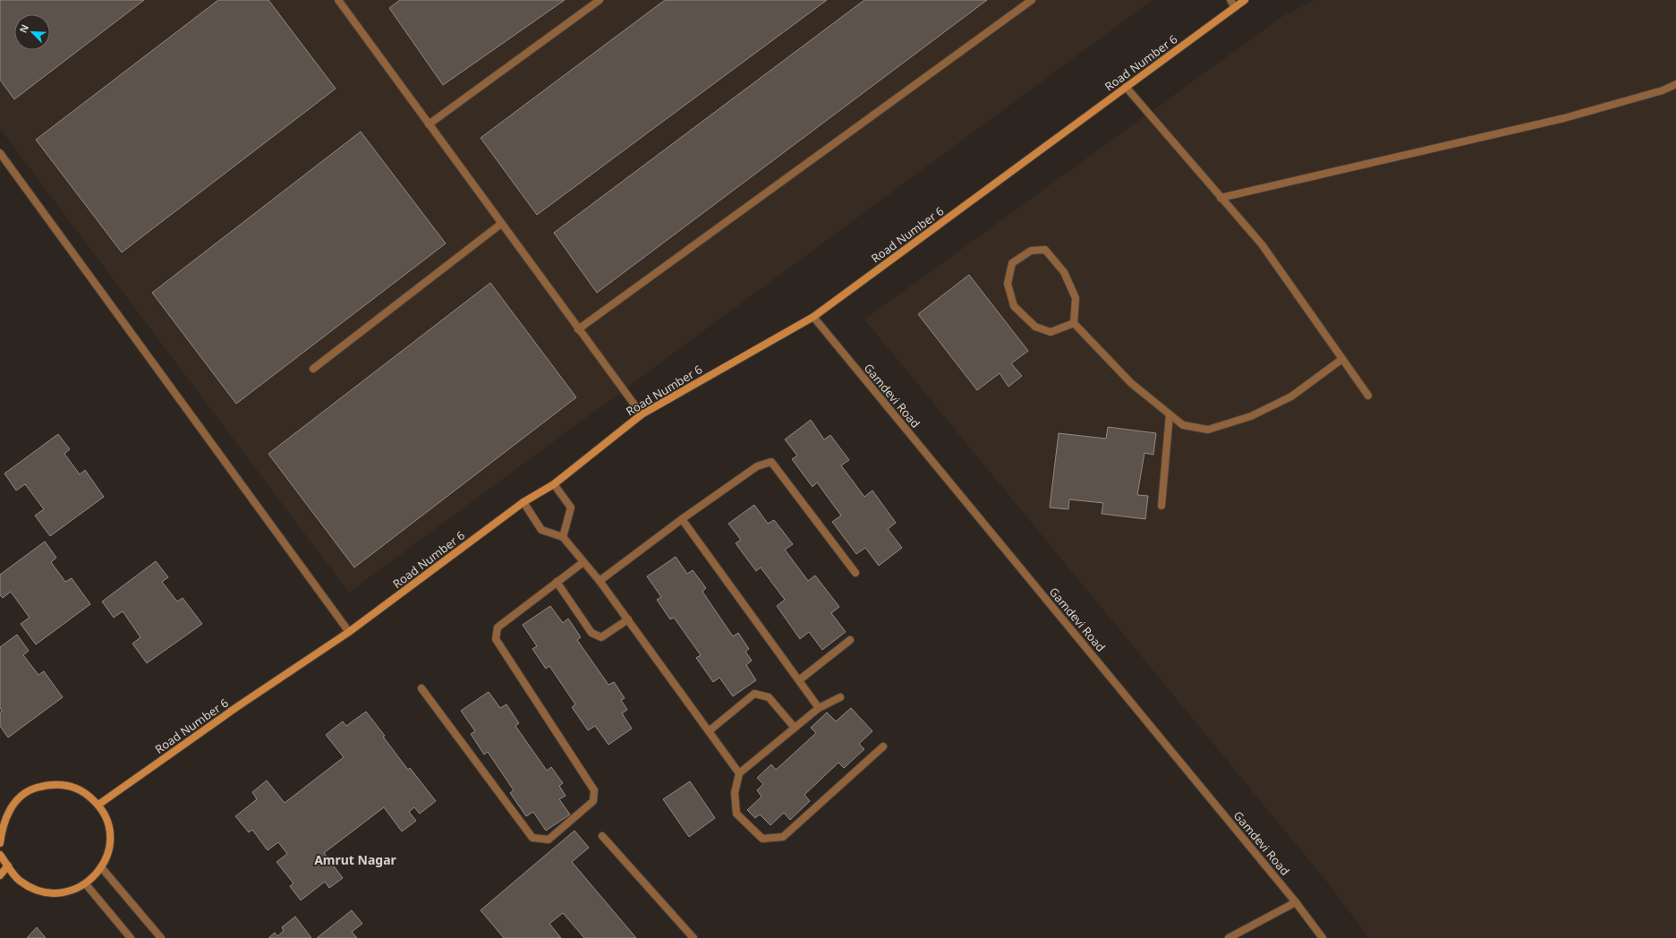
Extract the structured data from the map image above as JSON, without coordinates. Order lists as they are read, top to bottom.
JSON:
{
  "streets": {
    "street": ["Road Number 6", "Gamdevi Road"]
  },
  "crossings": [
    ["Road Number 6", "Gamdevi Road"]
  ],
  "districts": ["Amrut Nagar"],
  "north": "top left"
}
